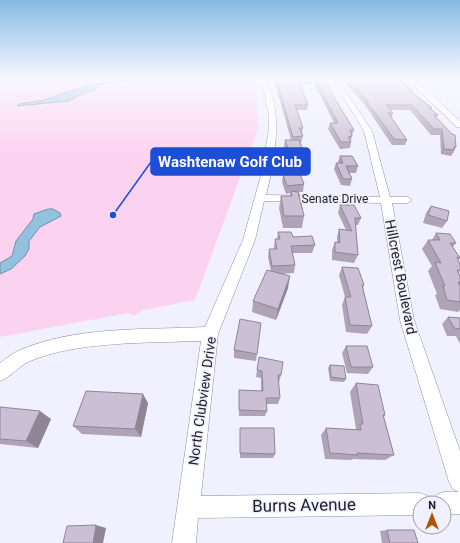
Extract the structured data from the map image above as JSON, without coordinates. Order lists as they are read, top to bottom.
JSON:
{
  "streets": {
    "street": [
      "Senate Drive",
      "Hillcrest Boulevard",
      "North Clubview Drive",
      "Burns Avenue"
    ]
  },
  "crossings": [
    ["Senate Drive", "Hillcrest Boulevard"],
    ["Senate Drive", "North Clubview Drive"],
    ["North Clubview Drive", "Burns Avenue"]
  ],
  "places": ["Washtenaw Golf Club"],
  "north": "top"
}
